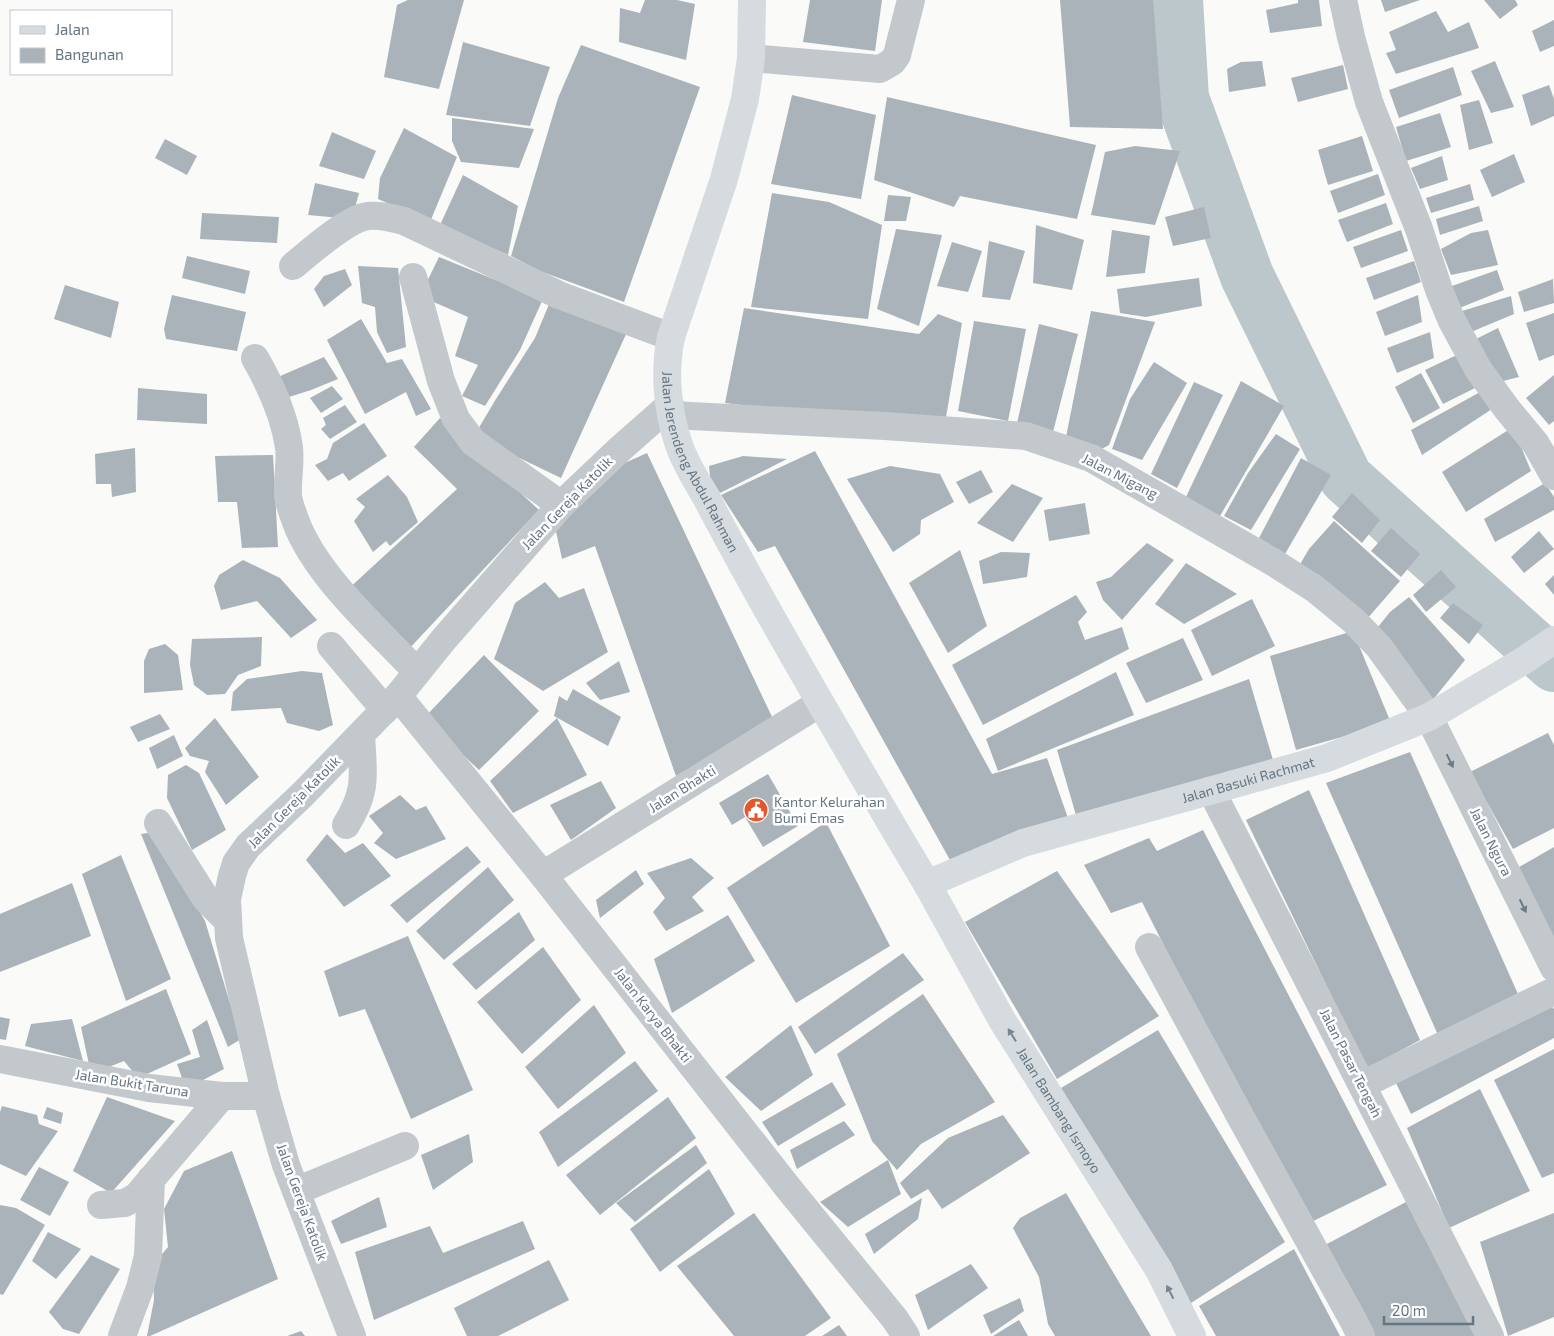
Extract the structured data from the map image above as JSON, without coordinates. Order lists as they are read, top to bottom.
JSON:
{
  "streets": {
    "main road": ["Jalan Jerendeng Abdul Rahman", "Jalan Basuki Rachmat", "Jalan Bambang Ismoyo"],
    "street": [
      "Jalan Migang",
      "Jalan Gereja Katolik",
      "Jalan Bhakti",
      "Jalan Ngura",
      "Jalan Karya Bhakti",
      "Jalan Pasar Tengah",
      "Jalan Bukit Taruna"
    ]
  },
  "crossings": [
    ["Jalan Jerendeng Abdul Rahman", "Jalan Migang"],
    ["Jalan Jerendeng Abdul Rahman", "Jalan Gereja Katolik"],
    ["Jalan Jerendeng Abdul Rahman", "Jalan Basuki Rachmat"],
    ["Jalan Jerendeng Abdul Rahman", "Jalan Bhakti"],
    ["Jalan Jerendeng Abdul Rahman", "Jalan Bambang Ismoyo"],
    ["Jalan Migang", "Jalan Gereja Katolik"],
    ["Jalan Migang", "Jalan Basuki Rachmat"],
    ["Jalan Migang", "Jalan Ngura"],
    ["Jalan Gereja Katolik", "Jalan Karya Bhakti"],
    ["Jalan Gereja Katolik", "Jalan Bukit Taruna"],
    ["Jalan Basuki Rachmat", "Jalan Ngura"],
    ["Jalan Basuki Rachmat", "Jalan Pasar Tengah"],
    ["Jalan Basuki Rachmat", "Jalan Bambang Ismoyo"],
    ["Jalan Bhakti", "Jalan Karya Bhakti"]
  ],
  "one_way": ["Jalan Ngura", "Jalan Bambang Ismoyo"],
  "places": {
    "public building": ["Kantor Kelurahan Bumi Emas"]
  },
  "legend": ["Jalan", "Bangunan"],
  "scale_bar": "20 m"
}
